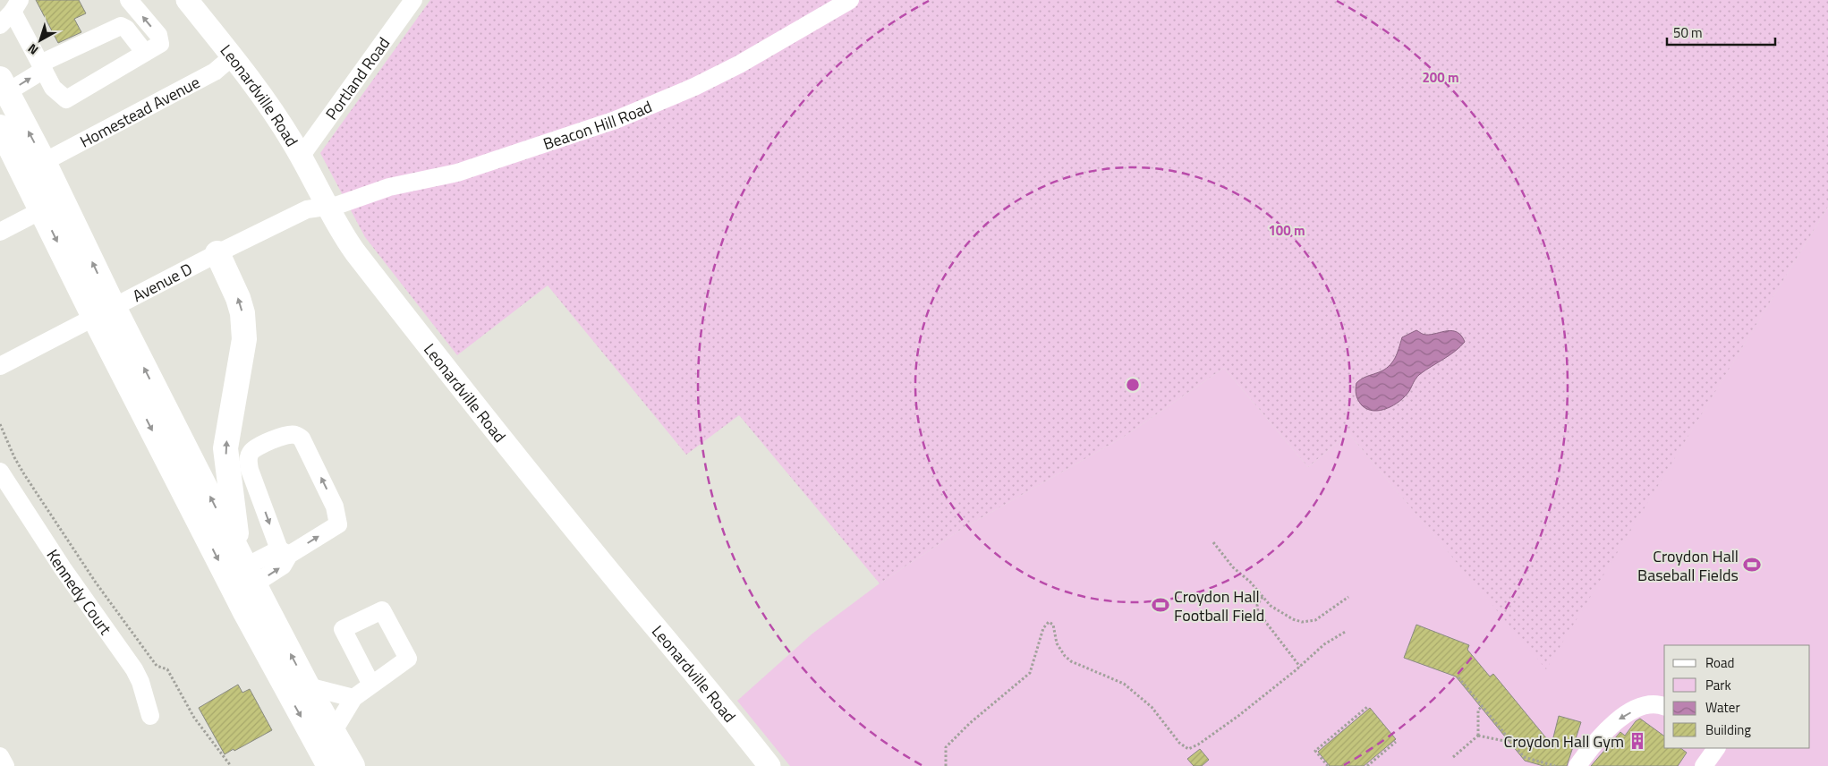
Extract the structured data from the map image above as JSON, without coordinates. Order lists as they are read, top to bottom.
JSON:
{
  "streets": {
    "main road": ["Leonardville Road"],
    "street": [
      "Portland Road",
      "Homestead Avenue",
      "Beacon Hill Road",
      "Avenue D",
      "Kennedy Court"
    ]
  },
  "crossings": [
    ["Portland Road", "Leonardville Road"],
    ["Leonardville Road", "Homestead Avenue"],
    ["Leonardville Road", "Beacon Hill Road"],
    ["Leonardville Road", "Avenue D"],
    ["Beacon Hill Road", "Avenue D"]
  ],
  "places": {
    "sports": ["Croydon Hall Baseball Fields", "Croydon Hall Football Field"],
    "building": ["Croydon Hall Gym"]
  },
  "legend": [
    "Road",
    "Park",
    "Water",
    "Building"
  ],
  "scale_bar": "50 m",
  "north": "bottom left",
  "rings": ["200 m", "100 m"]
}
